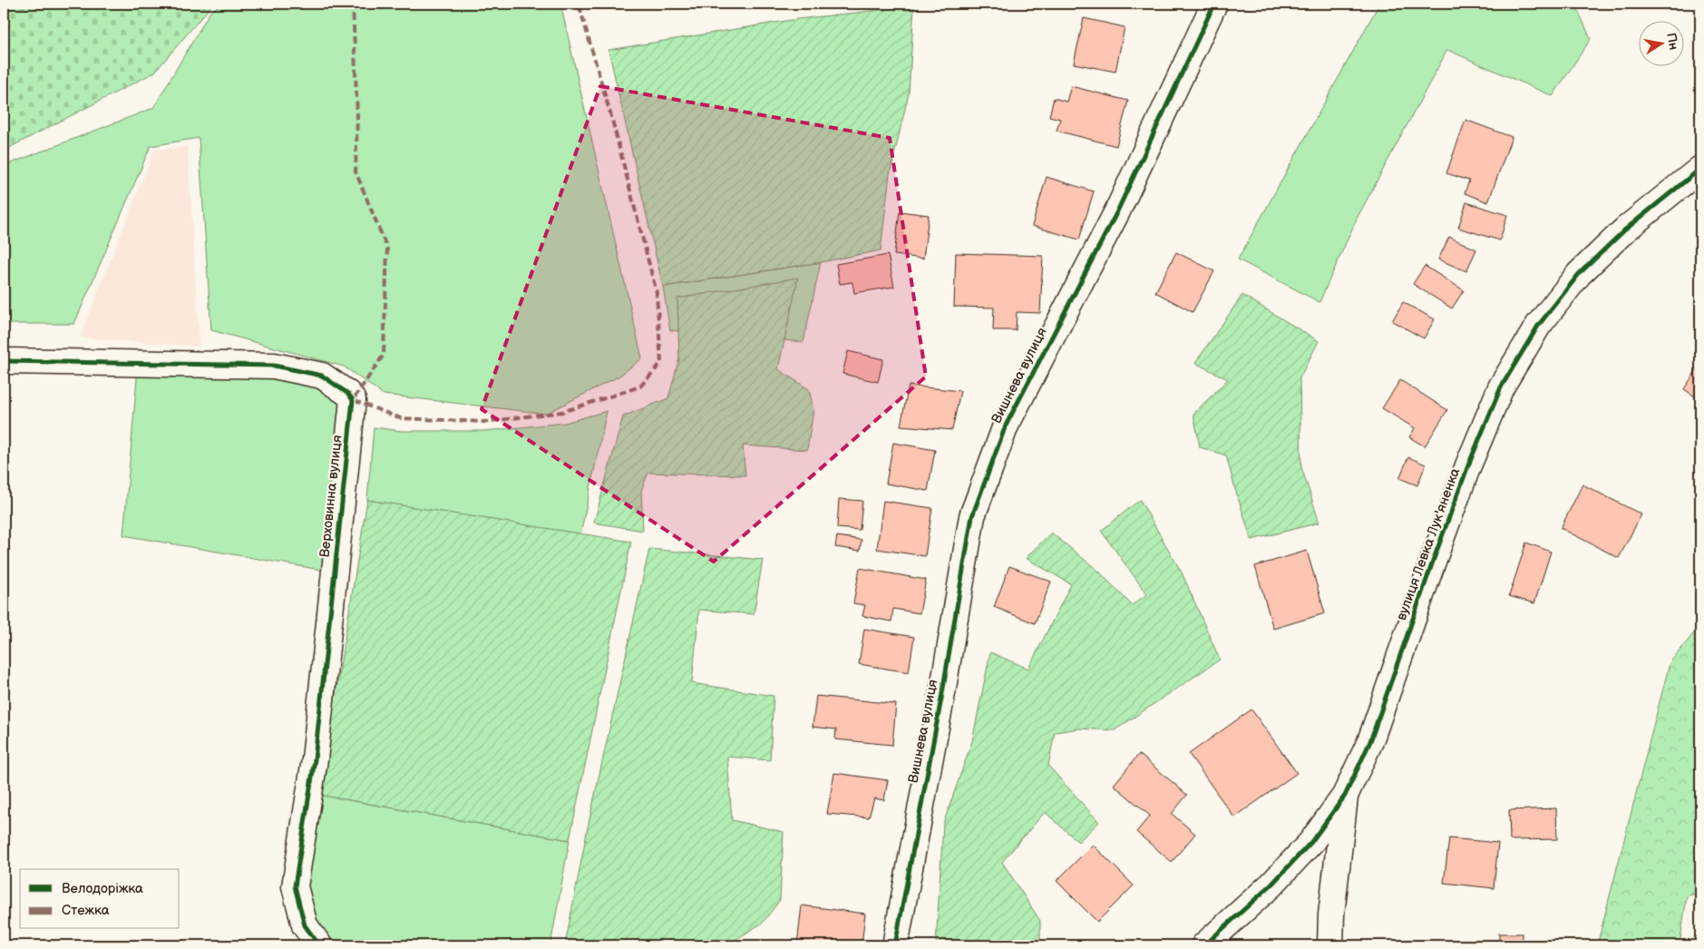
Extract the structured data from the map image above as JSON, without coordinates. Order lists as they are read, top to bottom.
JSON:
{
  "streets": {
    "street": ["Вишнева вулиця", "Верховинна вулиця", "вулиця Левка Лук'яненка"]
  },
  "legend": ["Велодоріжка", "Стежка"],
  "north": "right"
}
